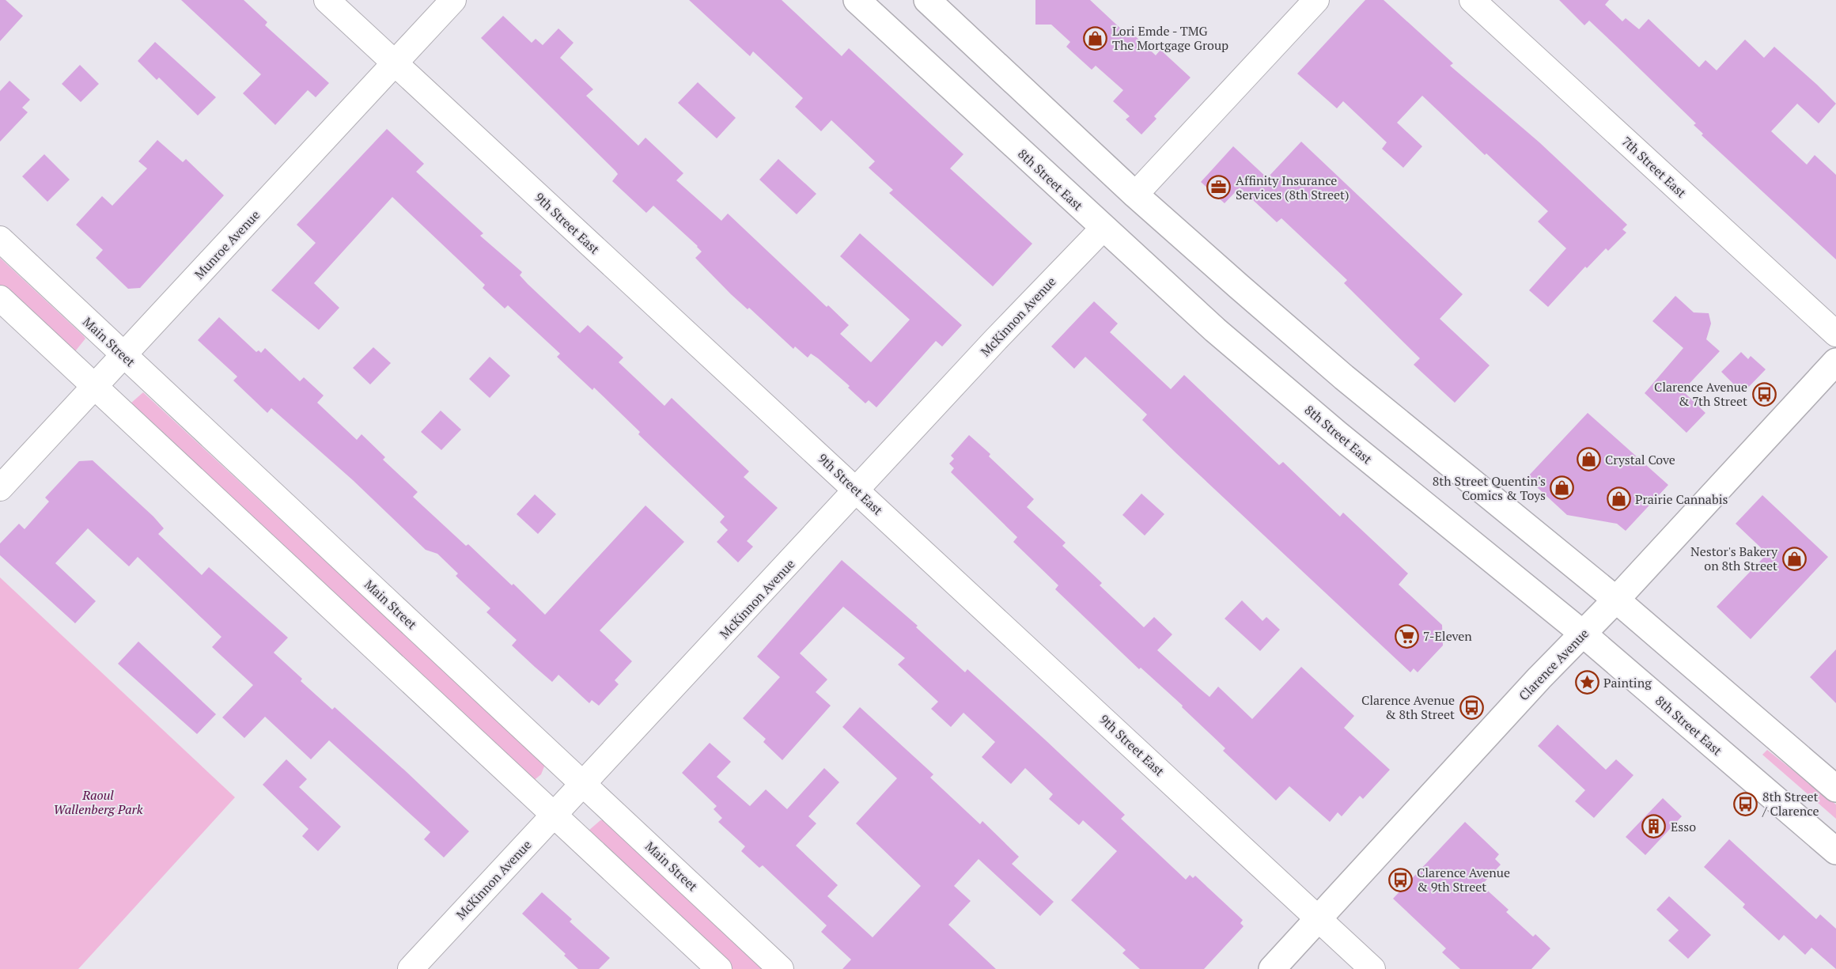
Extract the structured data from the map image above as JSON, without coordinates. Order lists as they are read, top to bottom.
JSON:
{
  "streets": {
    "main road": ["8th Street East", "Clarence Avenue"],
    "street": [
      "7th Street East",
      "9th Street East",
      "Munroe Avenue",
      "McKinnon Avenue",
      "Main Street"
    ]
  },
  "crossings": [
    ["8th Street East", "McKinnon Avenue"],
    ["8th Street East", "Clarence Avenue"],
    ["9th Street East", "Munroe Avenue"],
    ["9th Street East", "McKinnon Avenue"],
    ["9th Street East", "Clarence Avenue"],
    ["Munroe Avenue", "Main Street"],
    ["McKinnon Avenue", "Main Street"]
  ],
  "parks": ["Raoul Wallenberg Park"],
  "places": {
    "shop": [
      "Lori Emde - TMG The Mortgage Group",
      "Crystal Cove",
      "8th Street Quentin's Comics & Toys",
      "Prairie Cannabis",
      "Nestor's Bakery on 8th Street"
    ],
    "office": ["Affinity Insurance Services (8th Street)"],
    "bus stop": [
      "Clarence Avenue & 7th Street",
      "Clarence Avenue & 8th Street",
      "8th Street / Clarence",
      "Clarence Avenue & 9th Street"
    ],
    "supermarket": ["7-Eleven"],
    "place": ["Painting"],
    "building": ["Esso"]
  }
}
